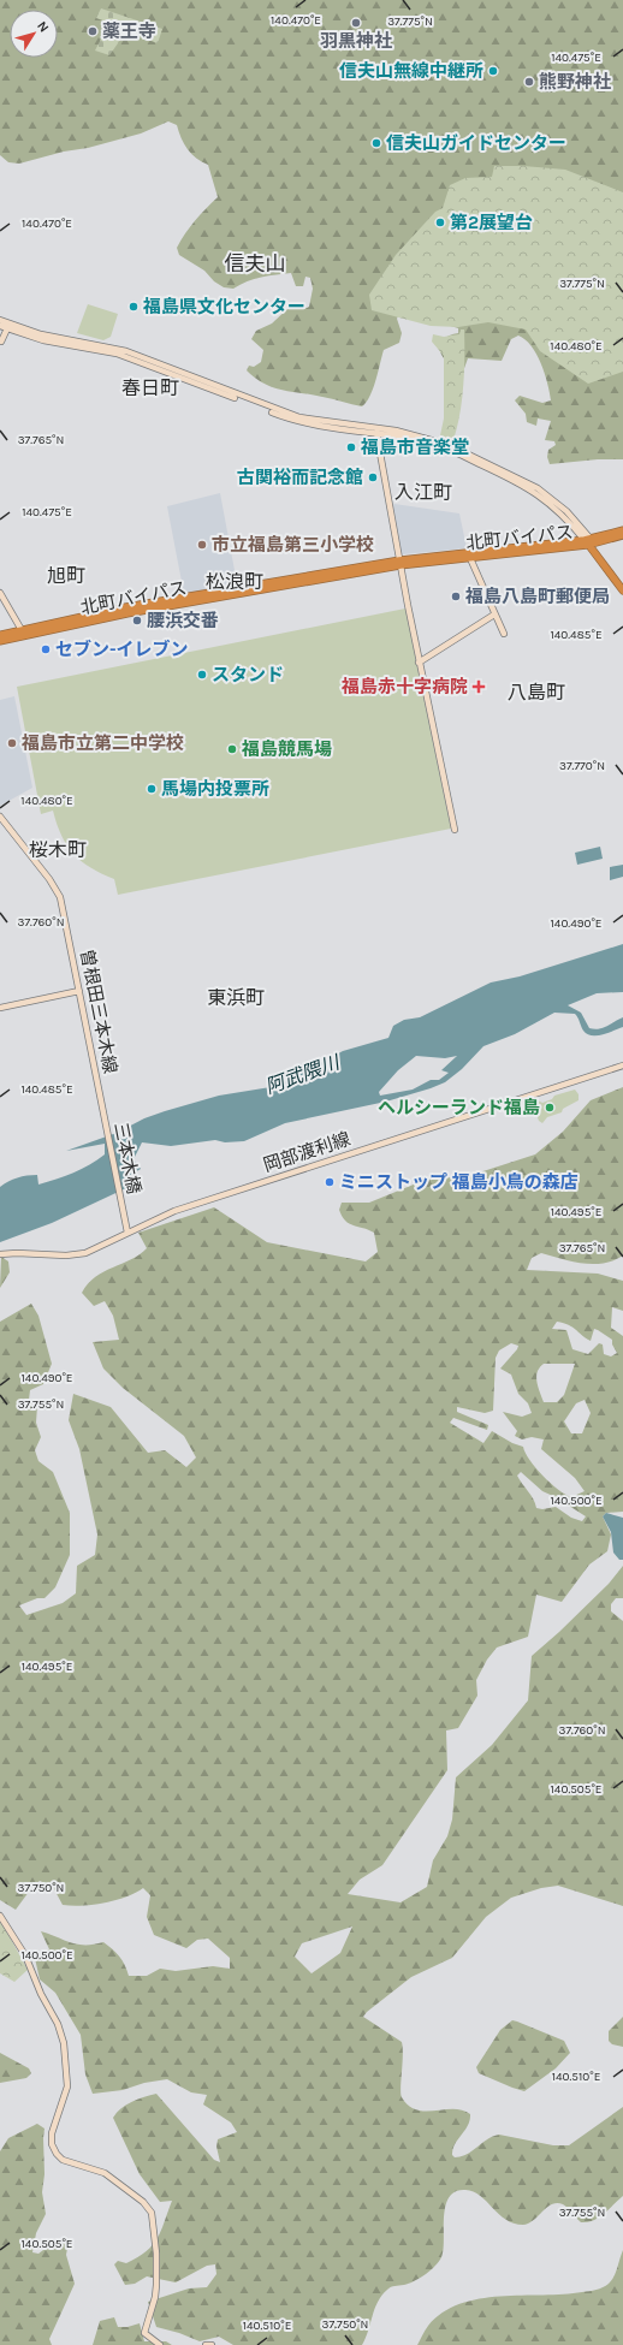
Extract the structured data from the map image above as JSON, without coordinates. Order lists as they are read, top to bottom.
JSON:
{
  "streets": {
    "highway": ["北町バイパス"],
    "street": ["曽根田三本木線", "岡部渡利線", "三本木橋"]
  },
  "crossings": [
    ["曽根田三本木線", "三本木橋"],
    ["岡部渡利線", "三本木橋"]
  ],
  "districts": [
    "信夫山",
    "春日町",
    "入江町",
    "旭町",
    "松浪町",
    "八島町",
    "桜木町",
    "東浜町"
  ],
  "water": ["阿武隈川"],
  "places": {
    "other": [
      "羽黒神社",
      "薬王寺",
      "信夫山無線中継所",
      "熊野神社",
      "信夫山ガイドセンター",
      "第2展望台",
      "福島県文化センター",
      "福島市音楽堂",
      "古関裕而記念館",
      "市立福島第三小学校",
      "福島八島町郵便局",
      "腰浜交番",
      "セブン-イレブン",
      "スタンド",
      "福島市立第二中学校",
      "福島競馬場",
      "馬場内投票所",
      "ヘルシーランド福島",
      "ミニストップ 福島小鳥の森店"
    ],
    "health": ["福島赤十字病院"]
  },
  "north": "top right",
  "coordinates": [
    "140.470°E",
    "37.775°N",
    "140.475°E",
    "140.480°E",
    "37.765°N",
    "140.485°E",
    "37.770°N",
    "37.760°N",
    "140.490°E",
    "140.495°E",
    "37.755°N",
    "140.500°E",
    "140.505°E",
    "37.750°N",
    "140.510°E"
  ]
}
